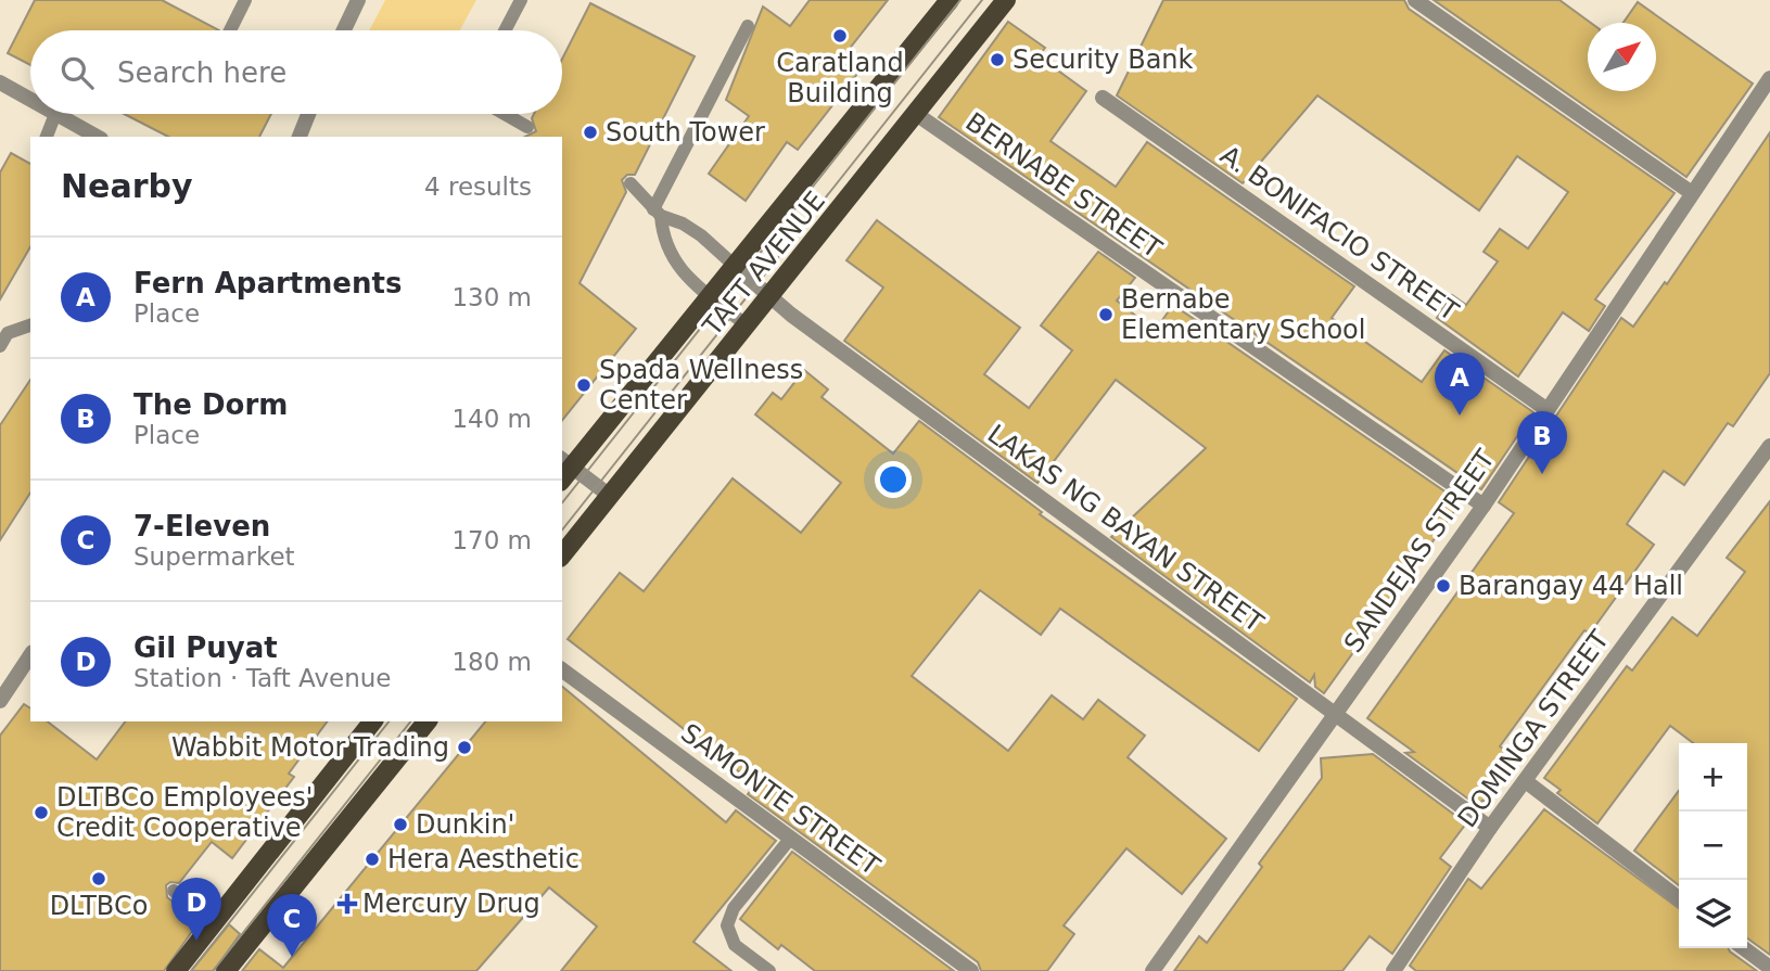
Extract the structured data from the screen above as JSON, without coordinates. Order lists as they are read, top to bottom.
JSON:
{
  "streets": {
    "main road": ["TAFT AVENUE"],
    "street": [
      "BERNABE STREET",
      "A. BONIFACIO STREET",
      "LAKAS NG BAYAN STREET",
      "SANDEJAS STREET",
      "DOMINGA STREET",
      "SAMONTE STREET"
    ]
  },
  "crossings": [
    ["BERNABE STREET", "TAFT AVENUE"],
    ["BERNABE STREET", "SANDEJAS STREET"],
    ["A. BONIFACIO STREET", "SANDEJAS STREET"],
    ["TAFT AVENUE", "LAKAS NG BAYAN STREET"],
    ["LAKAS NG BAYAN STREET", "SANDEJAS STREET"],
    ["LAKAS NG BAYAN STREET", "DOMINGA STREET"]
  ],
  "places": {
    "other": [
      "Caratland Building",
      "Security Bank",
      "South Tower",
      "Bernabe Elementary School",
      "Spada Wellness Center",
      "Barangay 44 Hall",
      "Wabbit Motor Trading",
      "DLTBCo Employees' Credit Cooperative",
      "Dunkin'",
      "Hera Aesthetic",
      "DLTBCo"
    ],
    "health": ["Mercury Drug"]
  },
  "north": "top right",
  "page": {
    "search": "Search here",
    "heading": ["Nearby", "4 results"],
    "list": [
      {
        "mark": "A",
        "name": "Fern Apartments",
        "note": "Place",
        "value": "130 m"
      },
      {
        "mark": "B",
        "name": "The Dorm",
        "note": "Place",
        "value": "140 m"
      },
      {
        "mark": "C",
        "name": "7-Eleven",
        "note": "Supermarket",
        "value": "170 m"
      },
      {
        "mark": "D",
        "name": "Gil Puyat",
        "note": "Station · Taft Avenue",
        "value": "180 m"
      }
    ],
    "pins": [
      "A",
      "B",
      "D",
      "C"
    ],
    "map_buttons": ["+", "−"]
  }
}
